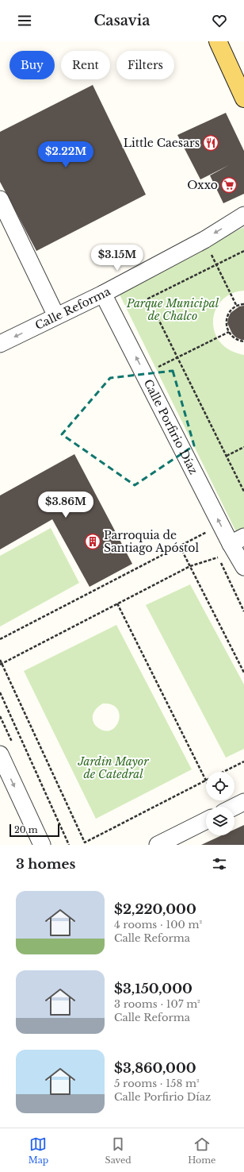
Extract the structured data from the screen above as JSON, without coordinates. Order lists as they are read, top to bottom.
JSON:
{
  "streets": {
    "street": ["Calle Reforma", "Calle Porfirio Díaz"]
  },
  "crossings": [
    ["Calle Reforma", "Calle Porfirio Díaz"]
  ],
  "one_way": ["Calle Reforma", "Calle Porfirio Díaz"],
  "parks": ["Parque Municipal de Chalco", "Jardín Mayor de Catedral"],
  "places": {
    "restaurant": ["Little Caesars"],
    "supermarket": ["Oxxo"],
    "building": ["Parroquia de Santiago Apóstol"]
  },
  "scale_bar": "20 m",
  "page": {
    "header": "Casavia",
    "chip": ["Buy", "Rent", "Filters"],
    "price": ["$2.22M", "$3.15M", "$3.86M"],
    "scale": "20 m",
    "heading": "3 homes",
    "list": [
      {
        "name": "$2,220,000",
        "note": "4 rooms · 100 m² · Calle Reforma"
      },
      {
        "name": "$3,150,000",
        "note": "3 rooms · 107 m² · Calle Reforma"
      },
      {
        "name": "$3,860,000",
        "note": "5 rooms · 158 m² · Calle Porfirio Díaz"
      }
    ],
    "tabs": ["Map", "Saved", "Home"]
  }
}
